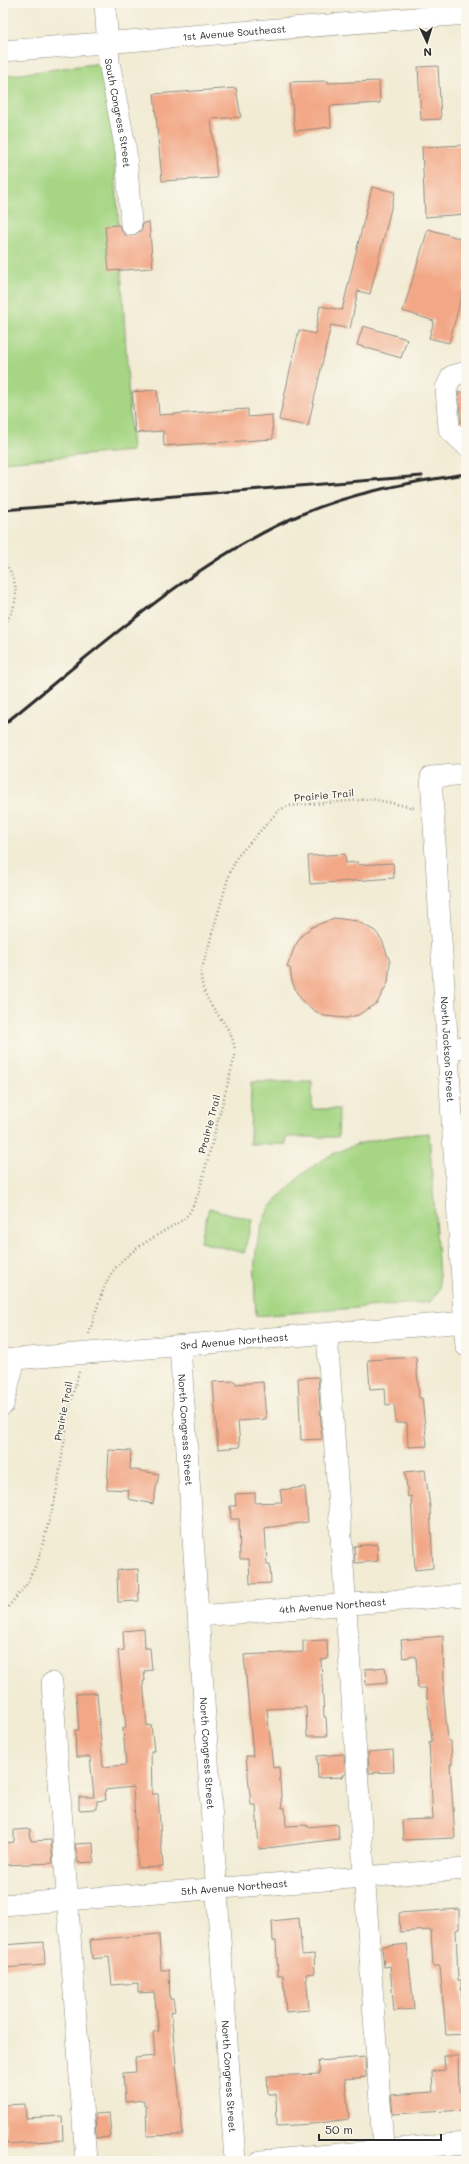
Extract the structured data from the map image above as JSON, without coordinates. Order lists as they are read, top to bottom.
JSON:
{
  "streets": {
    "street": [
      "1st Avenue Southeast",
      "South Congress Street",
      "North Jackson Street",
      "3rd Avenue Northeast",
      "North Congress Street",
      "4th Avenue Northeast",
      "5th Avenue Northeast"
    ],
    "path": ["Prairie Trail"]
  },
  "crossings": [
    ["1st Avenue Southeast", "South Congress Street"],
    ["Prairie Trail", "North Jackson Street"],
    ["Prairie Trail", "3rd Avenue Northeast"],
    ["North Jackson Street", "3rd Avenue Northeast"],
    ["3rd Avenue Northeast", "North Congress Street"],
    ["North Congress Street", "4th Avenue Northeast"],
    ["North Congress Street", "5th Avenue Northeast"]
  ],
  "scale_bar": "50 m",
  "north": "bottom"
}
